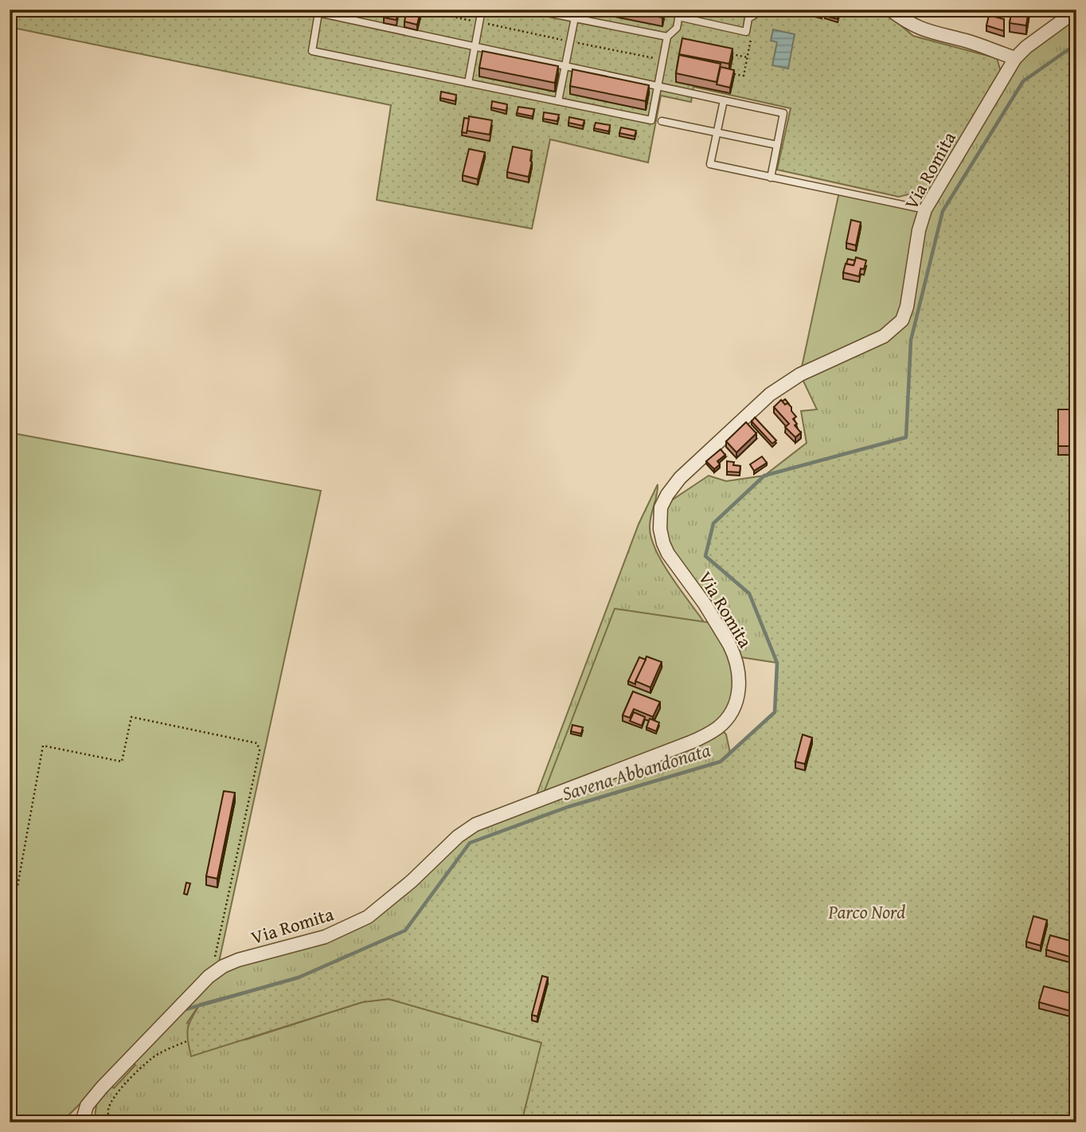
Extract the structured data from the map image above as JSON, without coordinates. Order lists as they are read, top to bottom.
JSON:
{
  "streets": {
    "street": ["Via Romita"]
  },
  "water": ["Savena Abbandonata"],
  "parks": ["Parco Nord"]
}
